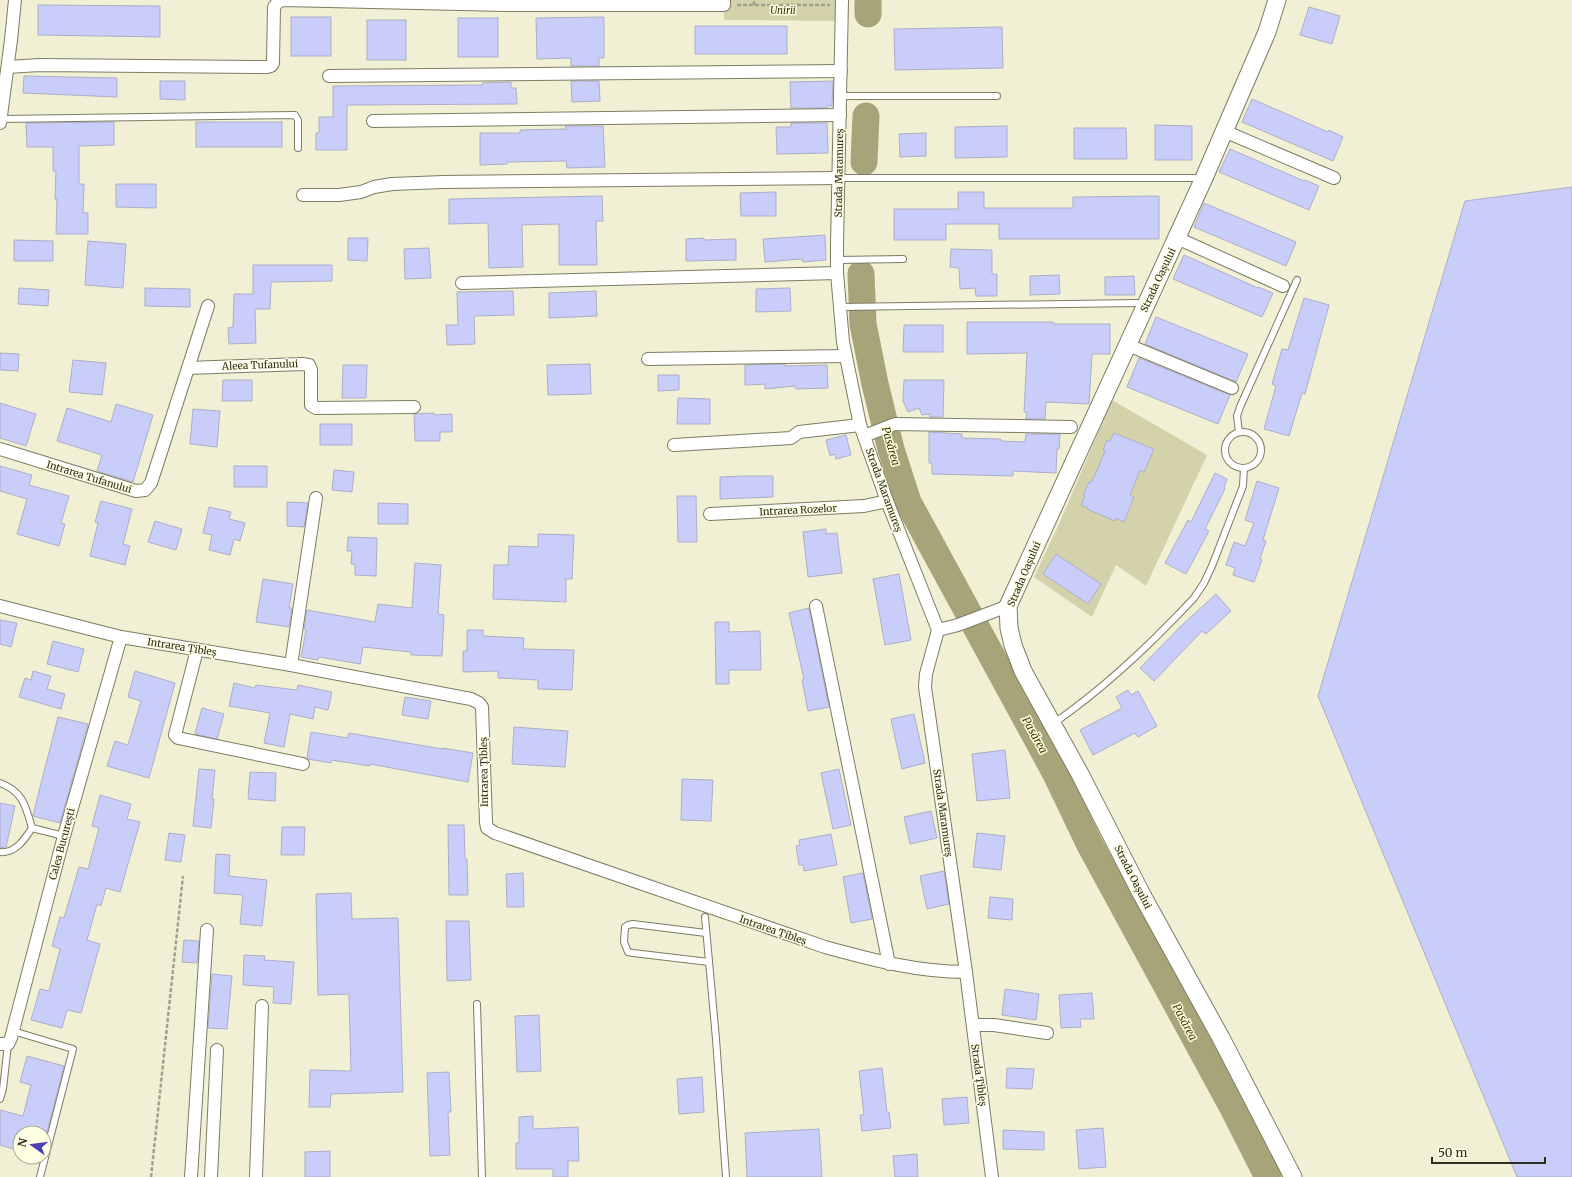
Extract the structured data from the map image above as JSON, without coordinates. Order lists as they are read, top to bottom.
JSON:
{
  "streets": {
    "street": [
      "Strada Maramureș",
      "Strada Oașului",
      "Aleea Tufanului",
      "Intrarea Tufanului",
      "Intrarea Rozelor",
      "Intrarea Țibleș",
      "Calea București",
      "Strada Țibleș"
    ]
  },
  "crossings": [
    ["Strada Maramureș", "Intrarea Rozelor"],
    ["Strada Maramureș", "Intrarea Țibleș"],
    ["Strada Maramureș", "Strada Țibleș"],
    ["Aleea Tufanului", "Intrarea Tufanului"],
    ["Intrarea Țibleș", "Calea București"],
    ["Intrarea Țibleș", "Strada Țibleș"]
  ],
  "water": ["Pasărea"],
  "parks": ["Unirii"],
  "scale_bar": "50 m",
  "north": "left"
}
